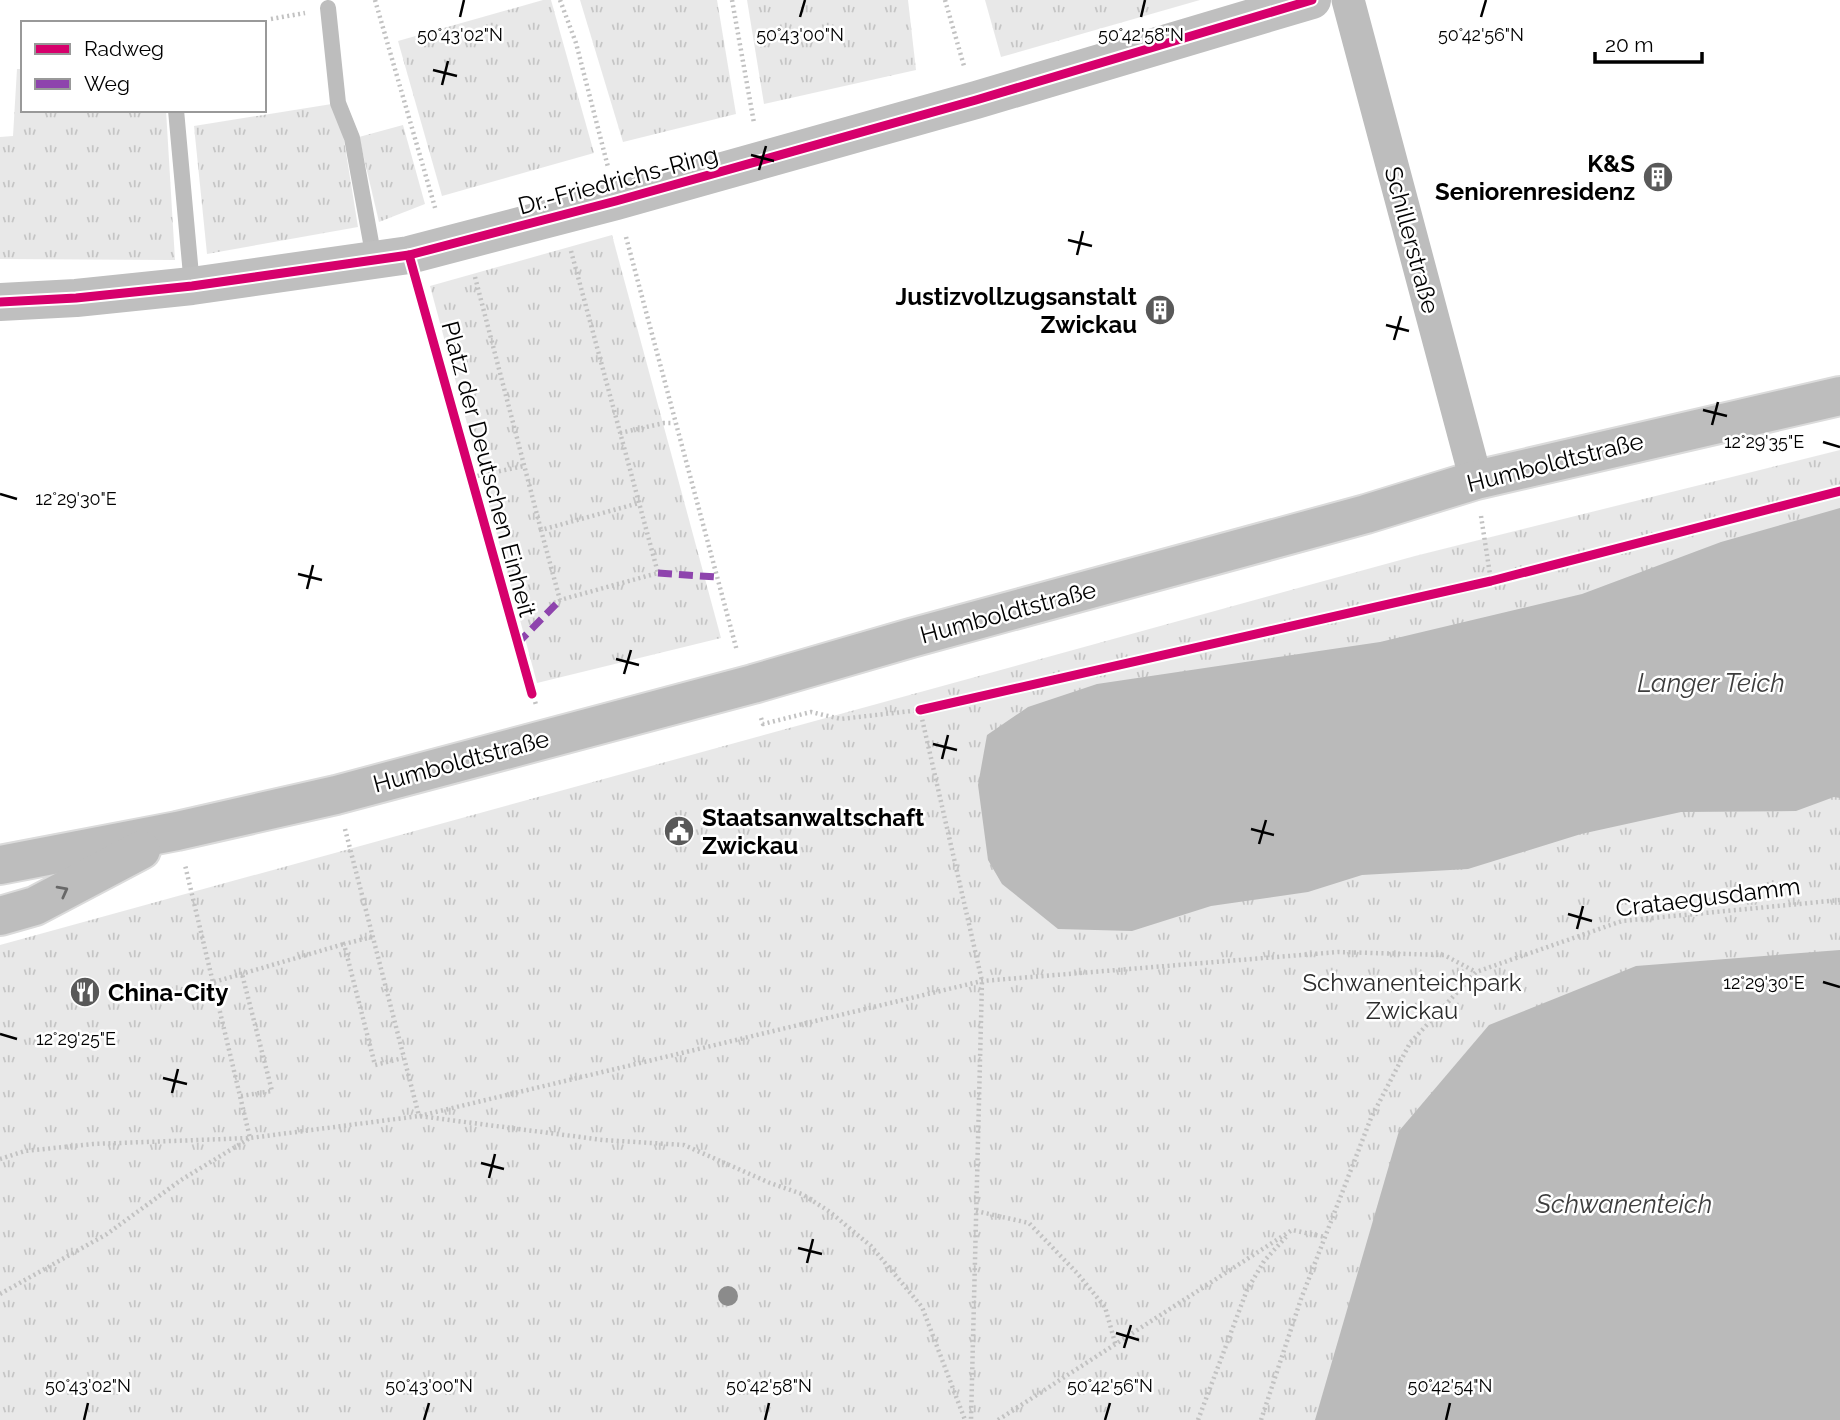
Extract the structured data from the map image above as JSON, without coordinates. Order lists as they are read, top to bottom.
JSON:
{
  "streets": {
    "main road": ["Dr.-Friedrichs-Ring", "Humboldtstraße"],
    "street": ["Schillerstraße"],
    "path": ["Crataegusdamm"],
    "cycle path": ["Platz der Deutschen Einheit"]
  },
  "crossings": [
    ["Dr.-Friedrichs-Ring", "Platz der Deutschen Einheit"],
    ["Schillerstraße", "Humboldtstraße"]
  ],
  "water": ["Langer Teich", "Schwanenteich"],
  "parks": ["Schwanenteichpark Zwickau"],
  "places": {
    "building": ["K&S Seniorenresidenz", "Justizvollzugsanstalt Zwickau"],
    "public building": ["Staatsanwaltschaft Zwickau"],
    "restaurant": ["China-City"]
  },
  "legend": ["Radweg", "Weg"],
  "scale_bar": "20 m",
  "coordinates": [
    "50°43'02\"N",
    "50°43'00\"N",
    "50°42'58\"N",
    "50°42'56\"N",
    "12°29'35\"E",
    "12°29'30\"E",
    "12°29'25\"E",
    "50°42'54\"N"
  ]
}
